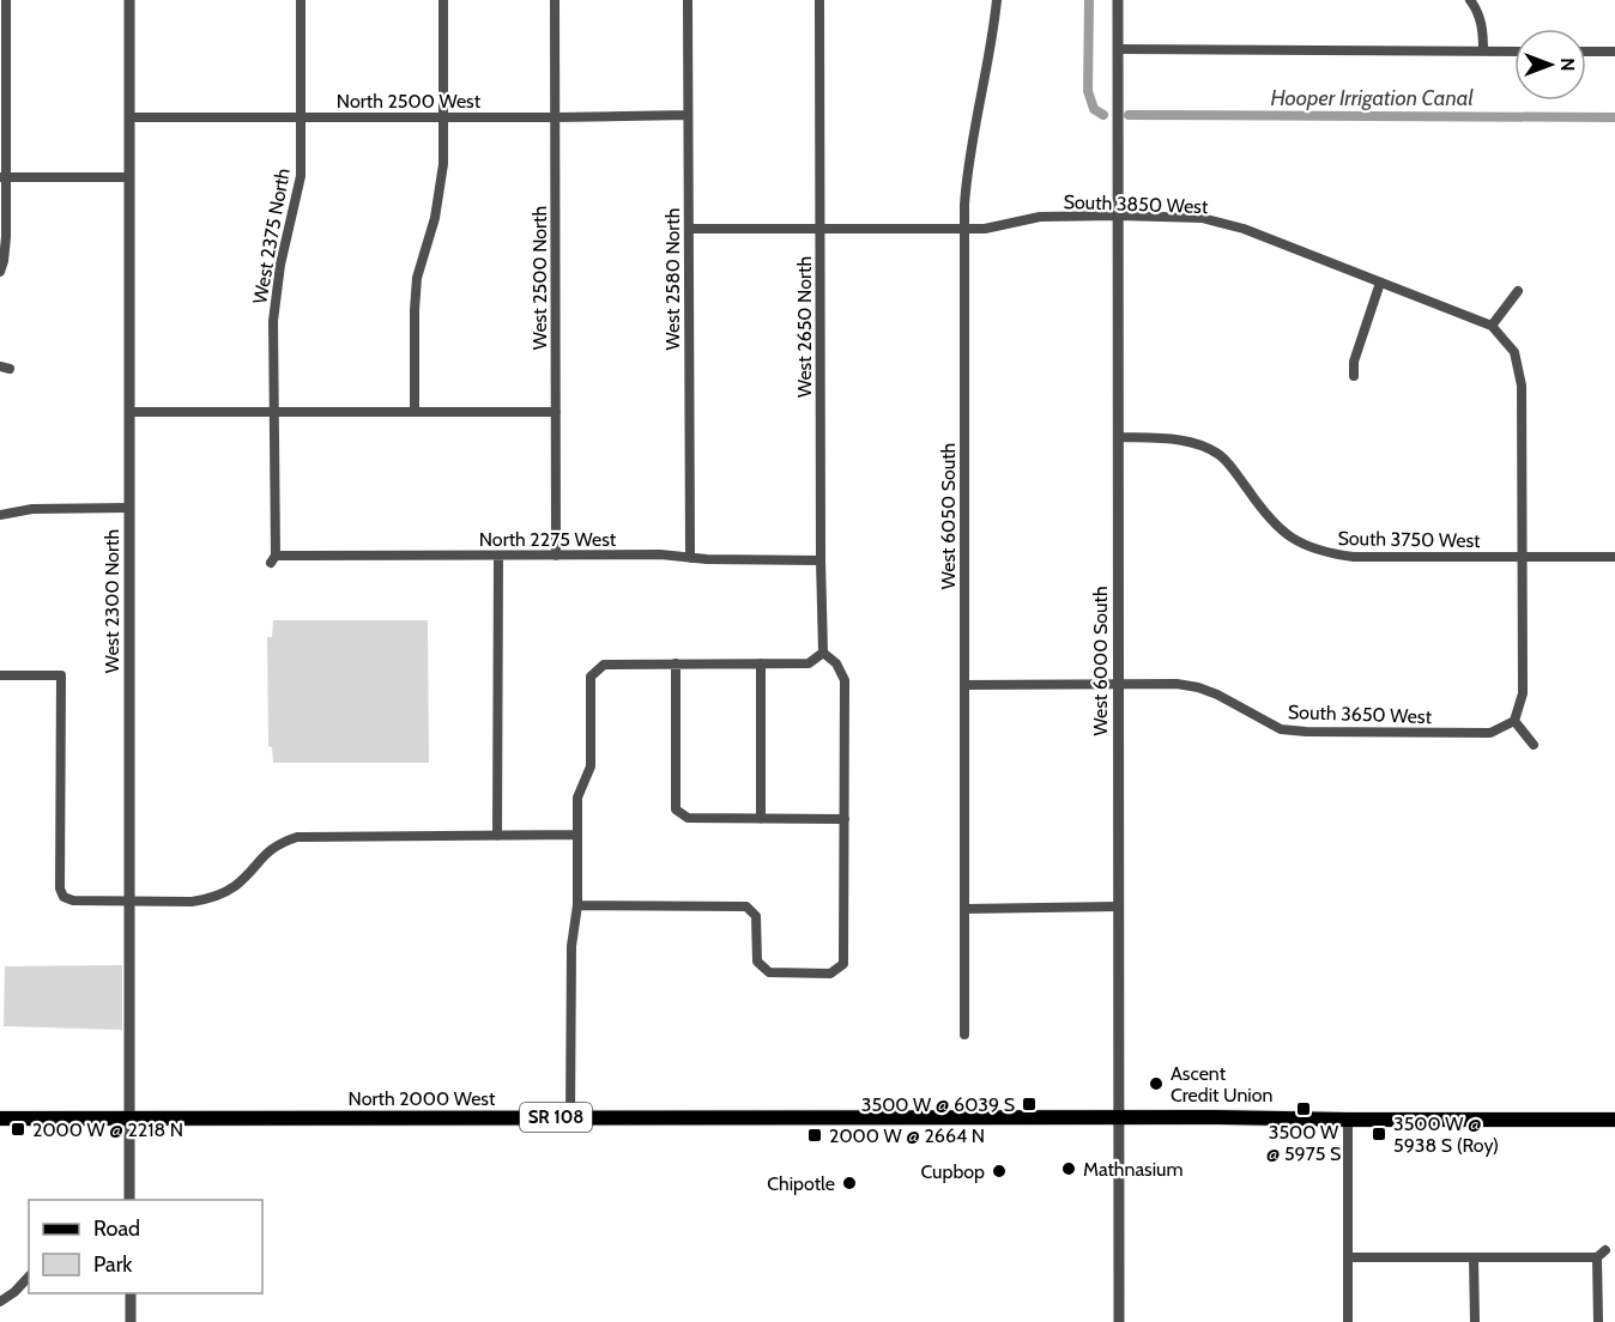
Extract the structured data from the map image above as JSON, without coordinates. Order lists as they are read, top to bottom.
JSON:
{
  "streets": {
    "main road": ["North 2000 West", "SR 108"],
    "street": [
      "North 2500 West",
      "South 3850 West",
      "West 2375 North",
      "West 2500 North",
      "West 2580 North",
      "West 2650 North",
      "West 6050 South",
      "North 2275 West",
      "South 3750 West",
      "West 2300 North",
      "West 6000 South",
      "South 3650 West"
    ]
  },
  "crossings": [
    ["North 2500 West", "West 2375 North"],
    ["North 2500 West", "West 2500 North"],
    ["North 2500 West", "West 2580 North"],
    ["North 2500 West", "West 2300 North"],
    ["South 3850 West", "West 2580 North"],
    ["South 3850 West", "West 2650 North"],
    ["South 3850 West", "West 6050 South"],
    ["South 3850 West", "West 6000 South"],
    ["West 2375 North", "North 2275 West"],
    ["West 2500 North", "North 2275 West"],
    ["West 2580 North", "North 2275 West"],
    ["West 2650 North", "North 2275 West"],
    ["West 6050 South", "South 3650 West"],
    ["South 3750 West", "West 6000 South"],
    ["West 2300 North", "North 2000 West"],
    ["West 6000 South", "South 3650 West"],
    ["West 6000 South", "North 2000 West"],
    ["West 6000 South", "SR 108"],
    ["North 2000 West", "SR 108"]
  ],
  "water": ["Hooper Irrigation Canal"],
  "places": {
    "other": [
      "Ascent Credit Union",
      "Mathnasium",
      "Cupbop",
      "Chipotle"
    ],
    "transit": [
      "3500 W @ 6039 S",
      "3500 W @ 5975 S",
      "2000 W @ 2218 N",
      "3500 W @ 5938 S (Roy)",
      "2000 W @ 2664 N"
    ]
  },
  "legend": ["Road", "Park"],
  "north": "right"
}
